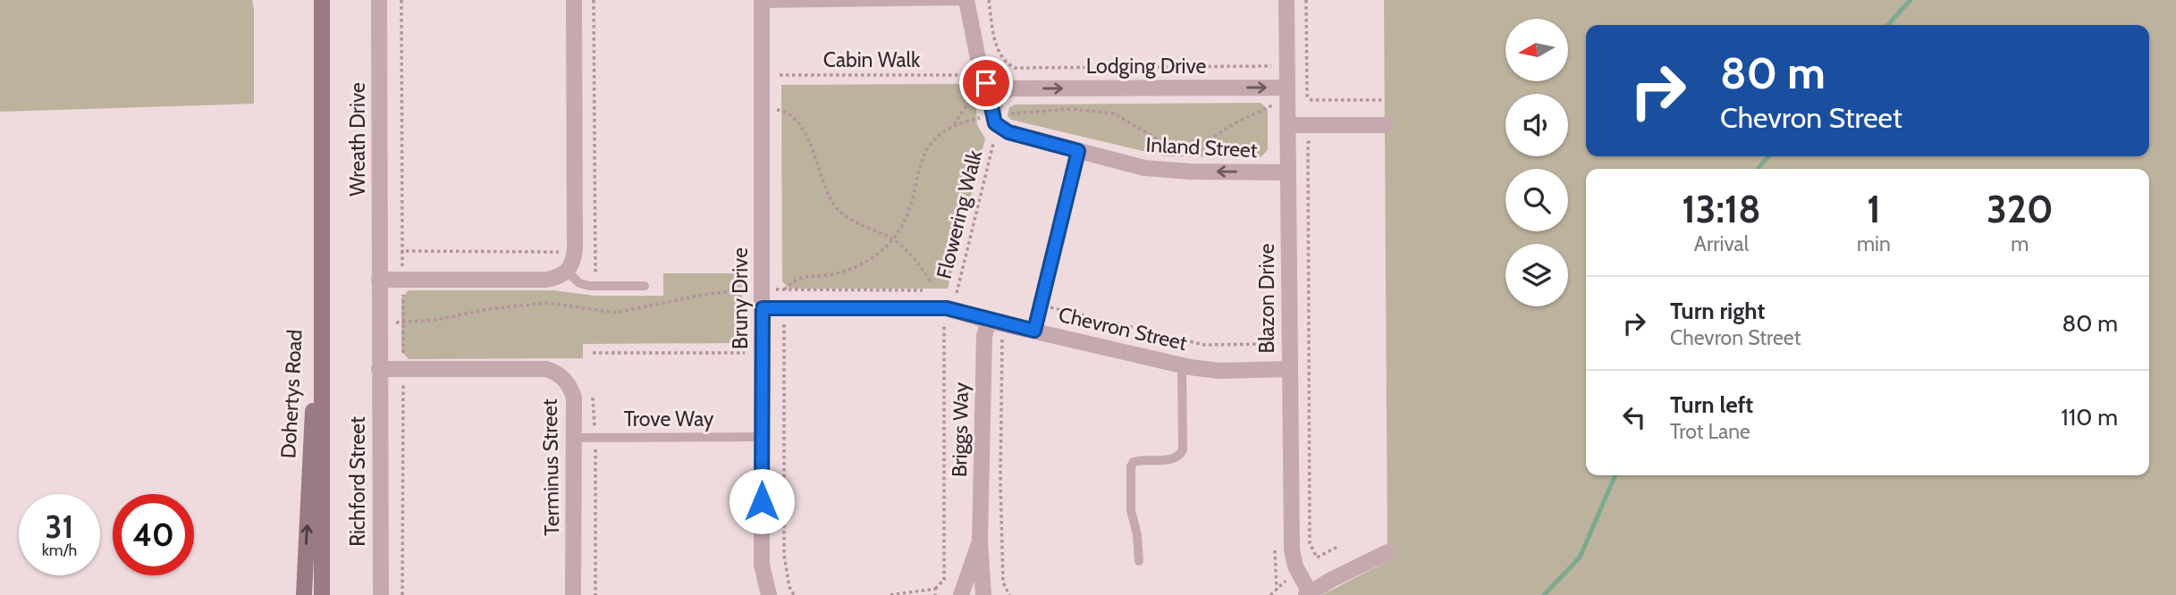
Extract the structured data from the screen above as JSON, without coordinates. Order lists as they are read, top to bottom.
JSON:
{
  "streets": {
    "main road": ["Dohertys Road"],
    "street": [
      "Lodging Drive",
      "Wreath Drive",
      "Inland Street",
      "Bruny Drive",
      "Blazon Drive",
      "Chevron Street",
      "Briggs Way",
      "Terminus Street",
      "Richford Street"
    ],
    "lane": ["Trove Way"],
    "path": ["Cabin Walk", "Flowering Walk"]
  },
  "crossings": [
    ["Lodging Drive", "Inland Street"],
    ["Lodging Drive", "Blazon Drive"],
    ["Wreath Drive", "Terminus Street"],
    ["Wreath Drive", "Richford Street"],
    ["Inland Street", "Blazon Drive"],
    ["Bruny Drive", "Chevron Street"],
    ["Bruny Drive", "Trove Way"],
    ["Blazon Drive", "Chevron Street"],
    ["Chevron Street", "Briggs Way"],
    ["Trove Way", "Terminus Street"],
    ["Terminus Street", "Richford Street"]
  ],
  "one_way": ["Lodging Drive", "Inland Street"],
  "north": "left",
  "page": {
    "turn": ["80 m", "Chevron Street"],
    "eta": [
      "13:18",
      "Arrival",
      "1",
      "min",
      "320",
      "m"
    ],
    "list": [
      {
        "name": "Turn right",
        "note": "Chevron Street",
        "value": "80 m"
      },
      {
        "name": "Turn left",
        "note": "Trot Lane",
        "value": "110 m"
      }
    ],
    "speed": "31 km/h",
    "limit": "40"
  }
}
